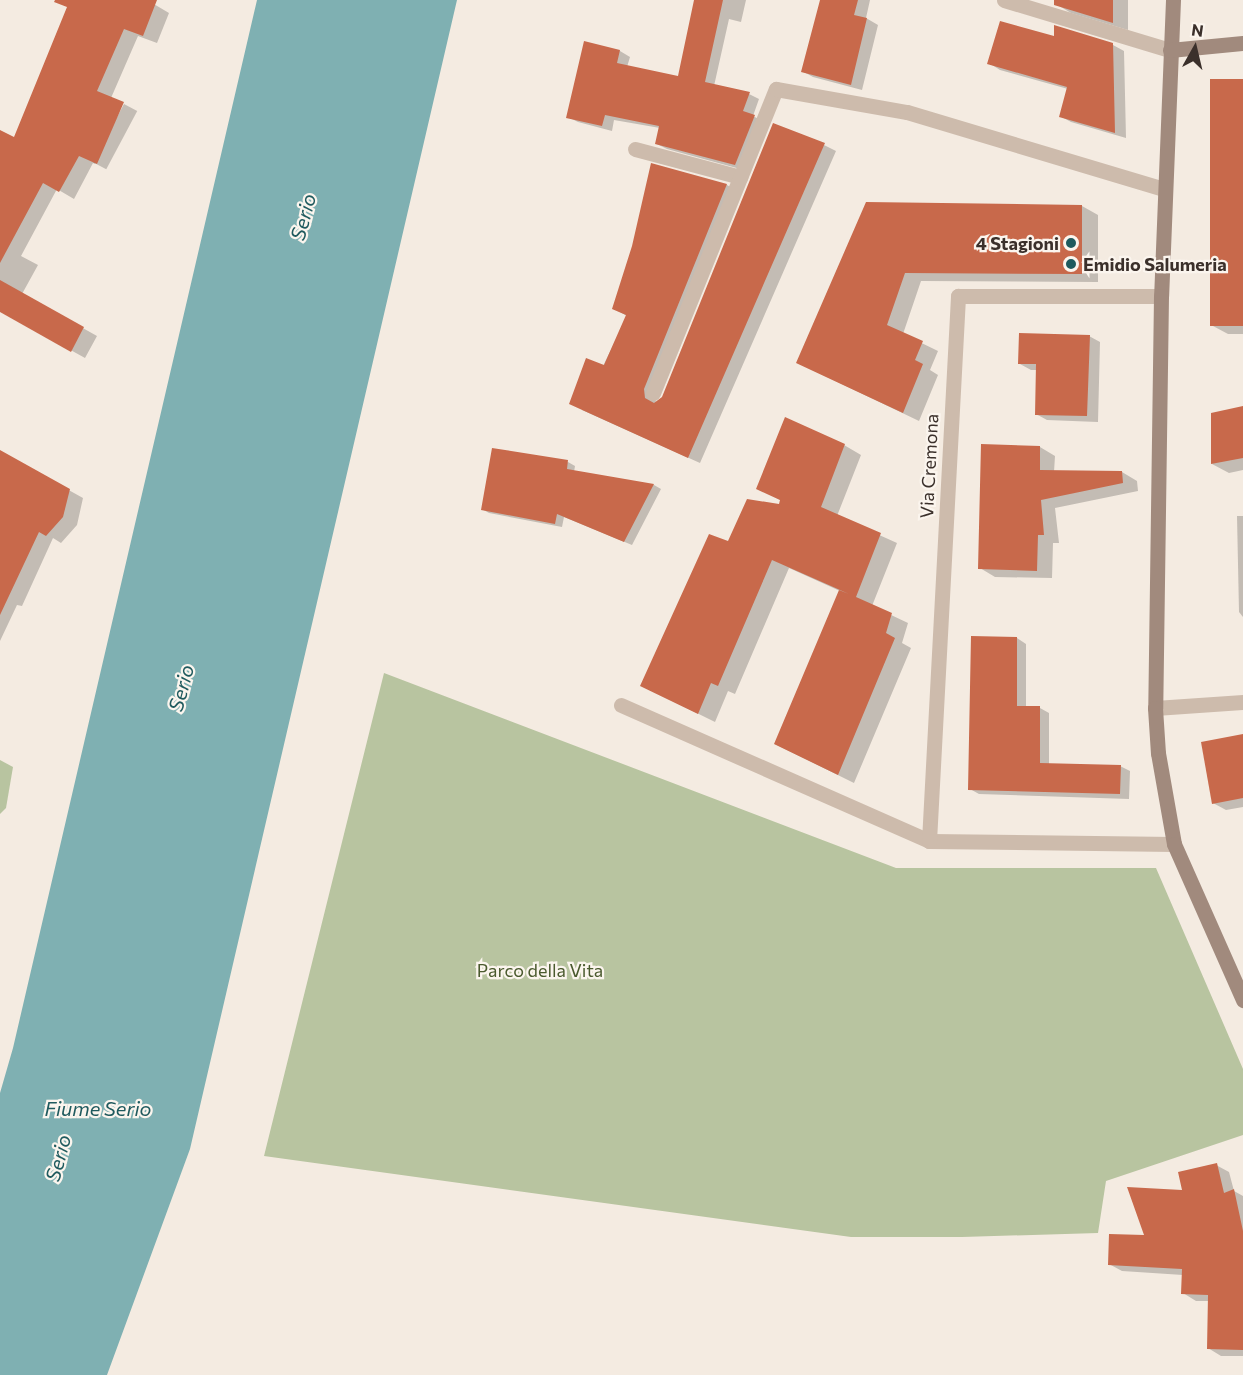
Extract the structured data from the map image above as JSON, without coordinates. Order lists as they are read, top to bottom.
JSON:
{
  "streets": {
    "street": ["Via Cremona"]
  },
  "water": ["Serio", "Fiume Serio"],
  "parks": ["Parco della Vita"],
  "places": ["4 Stagioni", "Emidio Salumeria"],
  "north": "top"
}
